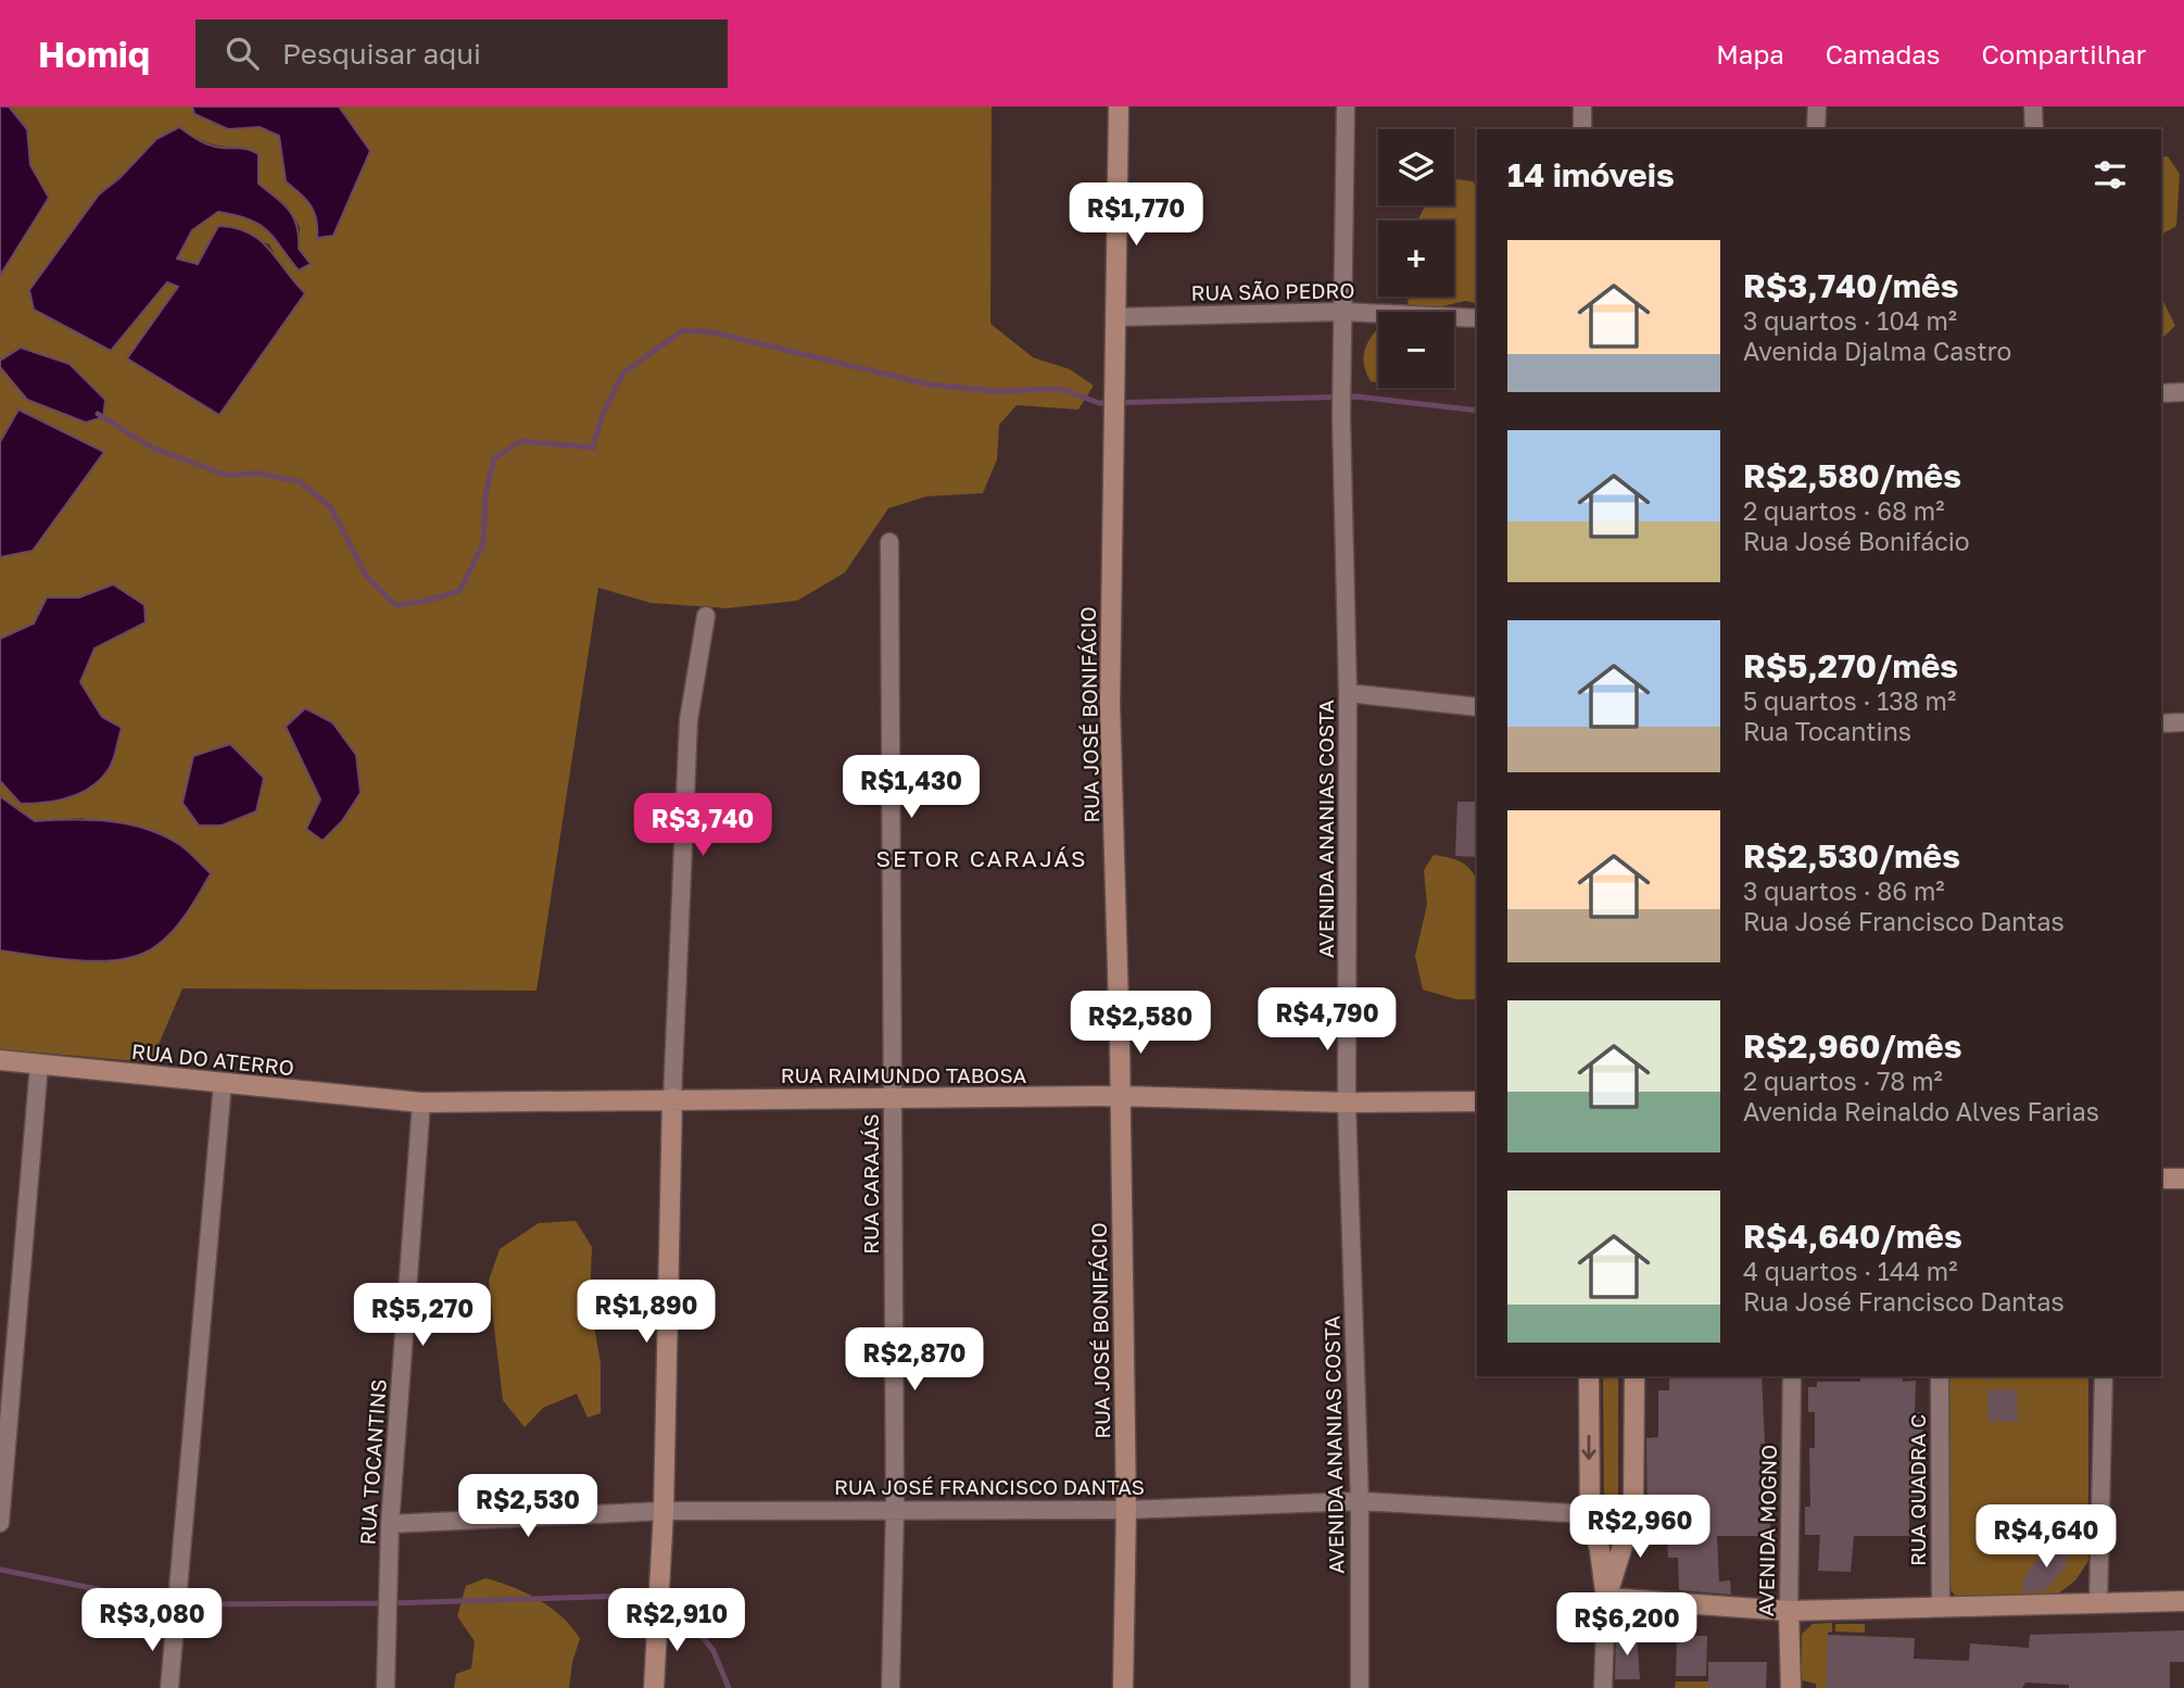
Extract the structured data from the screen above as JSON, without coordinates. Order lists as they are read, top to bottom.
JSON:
{
  "streets": {
    "street": [
      "RUA SÃO PEDRO",
      "RUA JOSÉ BONIFÁCIO",
      "AVENIDA ANANIAS COSTA",
      "RUA DO ATERRO",
      "RUA RAIMUNDO TABOSA",
      "RUA CARAJÁS",
      "RUA TOCANTINS",
      "RUA JOSÉ FRANCISCO DANTAS",
      "RUA QUADRA C",
      "AVENIDA MOGNO"
    ]
  },
  "crossings": [
    ["RUA SÃO PEDRO", "RUA JOSÉ BONIFÁCIO"],
    ["RUA SÃO PEDRO", "AVENIDA ANANIAS COSTA"],
    ["RUA JOSÉ BONIFÁCIO", "RUA RAIMUNDO TABOSA"],
    ["RUA JOSÉ BONIFÁCIO", "RUA JOSÉ FRANCISCO DANTAS"],
    ["AVENIDA ANANIAS COSTA", "RUA RAIMUNDO TABOSA"],
    ["AVENIDA ANANIAS COSTA", "RUA JOSÉ FRANCISCO DANTAS"],
    ["RUA DO ATERRO", "RUA RAIMUNDO TABOSA"],
    ["RUA DO ATERRO", "RUA TOCANTINS"],
    ["RUA RAIMUNDO TABOSA", "RUA CARAJÁS"],
    ["RUA RAIMUNDO TABOSA", "RUA TOCANTINS"],
    ["RUA CARAJÁS", "RUA JOSÉ FRANCISCO DANTAS"],
    ["RUA TOCANTINS", "RUA JOSÉ FRANCISCO DANTAS"]
  ],
  "districts": ["SETOR CARAJÁS"],
  "page": {
    "header": "Homiq",
    "search": "Pesquisar aqui",
    "nav": ["Mapa", "Camadas", "Compartilhar"],
    "map_buttons": ["+", "−"],
    "heading": "14 imóveis",
    "price": [
      "R$1,770",
      "R$1,430",
      "R$3,740",
      "R$4,790",
      "R$2,580",
      "R$1,890",
      "R$5,270",
      "R$2,870",
      "R$2,530",
      "R$2,960",
      "R$4,640",
      "R$3,080",
      "R$2,910",
      "R$6,200"
    ],
    "list": [
      {
        "name": "R$3,740/mês",
        "note": "3 quartos · 104 m² · Avenida Djalma Castro"
      },
      {
        "name": "R$2,580/mês",
        "note": "2 quartos · 68 m² · Rua José Bonifácio"
      },
      {
        "name": "R$5,270/mês",
        "note": "5 quartos · 138 m² · Rua Tocantins"
      },
      {
        "name": "R$2,530/mês",
        "note": "3 quartos · 86 m² · Rua José Francisco Dantas"
      },
      {
        "name": "R$2,960/mês",
        "note": "2 quartos · 78 m² · Avenida Reinaldo Alves Farias"
      },
      {
        "name": "R$4,640/mês",
        "note": "4 quartos · 144 m² · Rua José Francisco Dantas"
      }
    ]
  }
}
